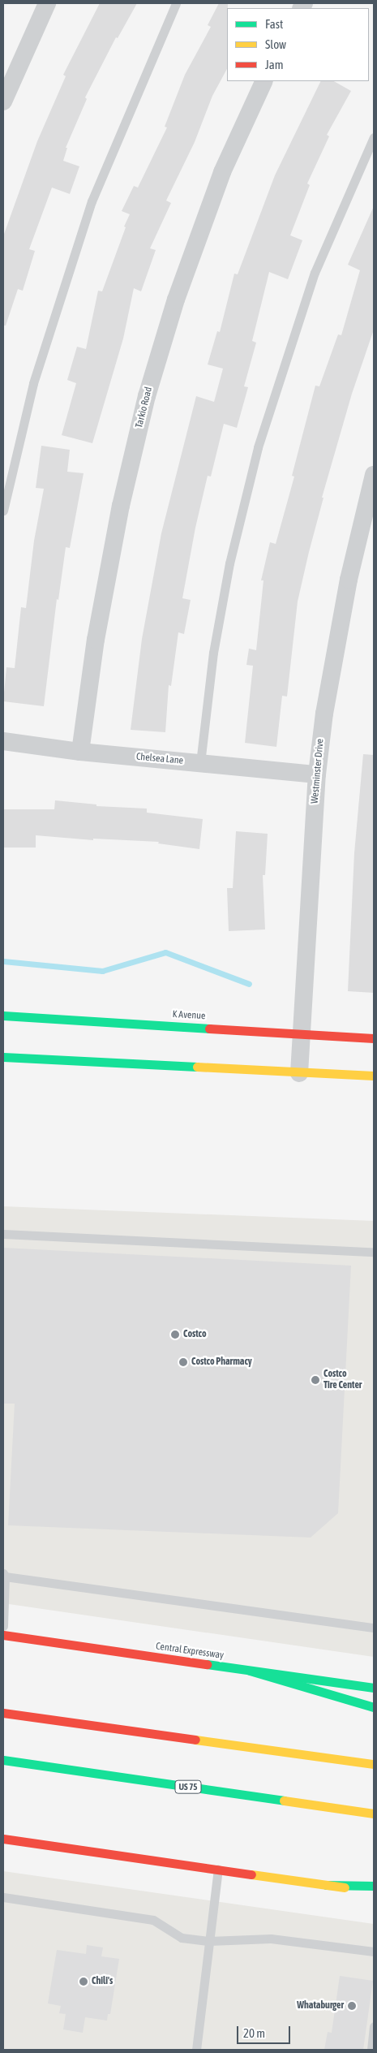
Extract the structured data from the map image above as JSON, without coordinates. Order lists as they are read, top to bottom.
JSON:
{
  "streets": {
    "main road": ["K Avenue", "Central Expressway", "US 75"],
    "street": ["Tarkio Road", "Chelsea Lane", "Westminster Drive"]
  },
  "crossings": [
    ["Tarkio Road", "Chelsea Lane"],
    ["Chelsea Lane", "Westminster Drive"],
    ["Westminster Drive", "K Avenue"]
  ],
  "places": [
    "Costco",
    "Costco Pharmacy",
    "Costco Tire Center",
    "Chili's",
    "Whataburger"
  ],
  "legend": ["Fast", "Slow", "Jam"],
  "scale_bar": "20 m"
}
